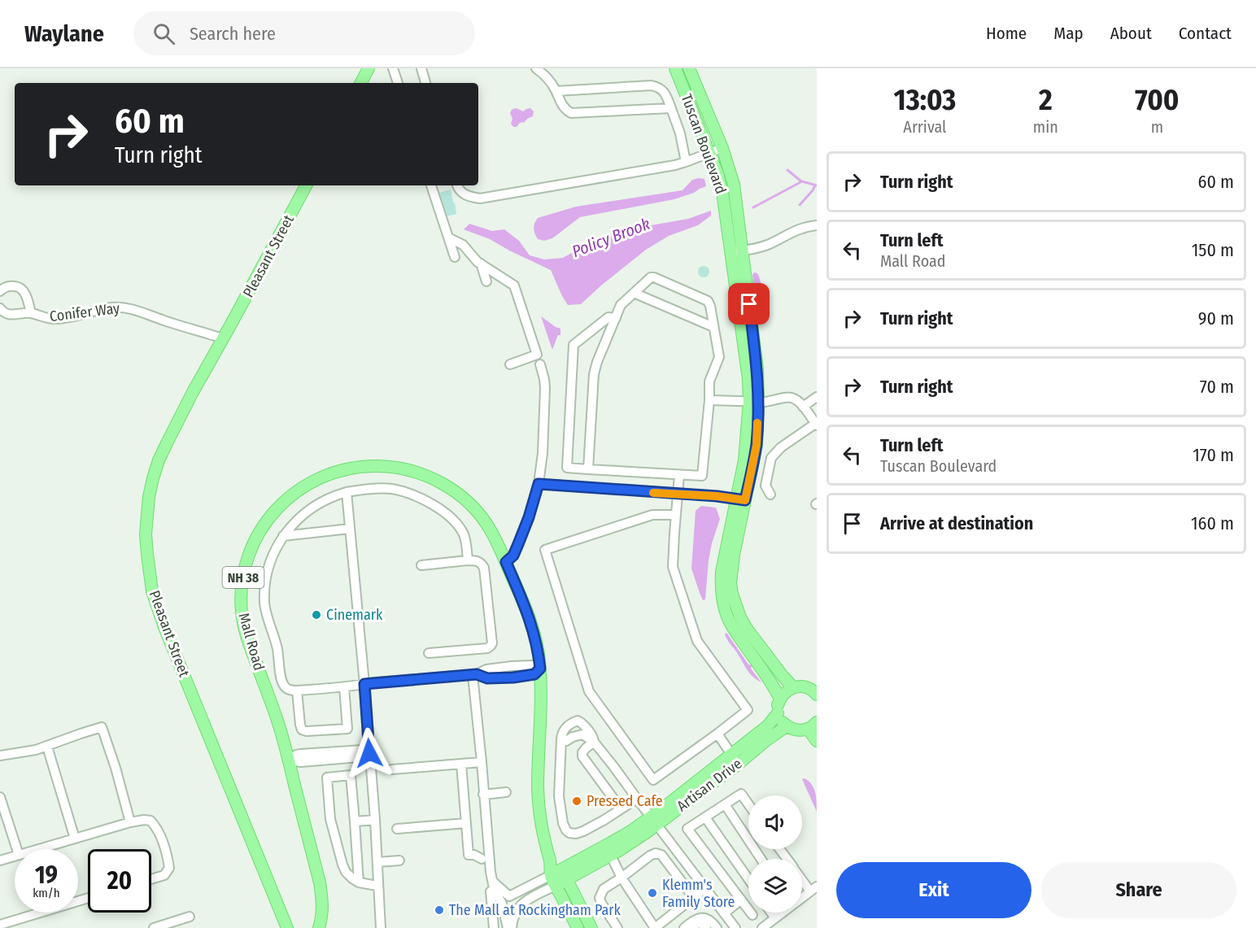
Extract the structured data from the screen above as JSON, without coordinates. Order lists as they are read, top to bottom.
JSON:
{
  "streets": {
    "main road": [
      "Tuscan Boulevard",
      "Pleasant Street",
      "NH 38",
      "Mall Road",
      "Artisan Drive"
    ],
    "street": ["Conifer Way"]
  },
  "crossings": [
    ["Pleasant Street", "Conifer Way"],
    ["Mall Road", "Artisan Drive"]
  ],
  "water": ["Policy Brook"],
  "places": [
    "Cinemark",
    "Pressed Cafe",
    "Klemm's Family Store",
    "The Mall at Rockingham Park"
  ],
  "page": {
    "header": "Waylane",
    "search": "Search here",
    "nav": [
      "Home",
      "Map",
      "About",
      "Contact"
    ],
    "eta": [
      "13:03",
      "Arrival",
      "2",
      "min",
      "700",
      "m"
    ],
    "turn": ["60 m", "Turn right"],
    "list": [
      {
        "name": "Turn right",
        "value": "60 m"
      },
      {
        "name": "Turn left",
        "note": "Mall Road",
        "value": "150 m"
      },
      {
        "name": "Turn right",
        "value": "90 m"
      },
      {
        "name": "Turn right",
        "value": "70 m"
      },
      {
        "name": "Turn left",
        "note": "Tuscan Boulevard",
        "value": "170 m"
      },
      {
        "name": "Arrive at destination",
        "value": "160 m"
      }
    ],
    "speed": "19 km/h",
    "limit": "20",
    "buttons": ["Exit", "Share"]
  }
}
